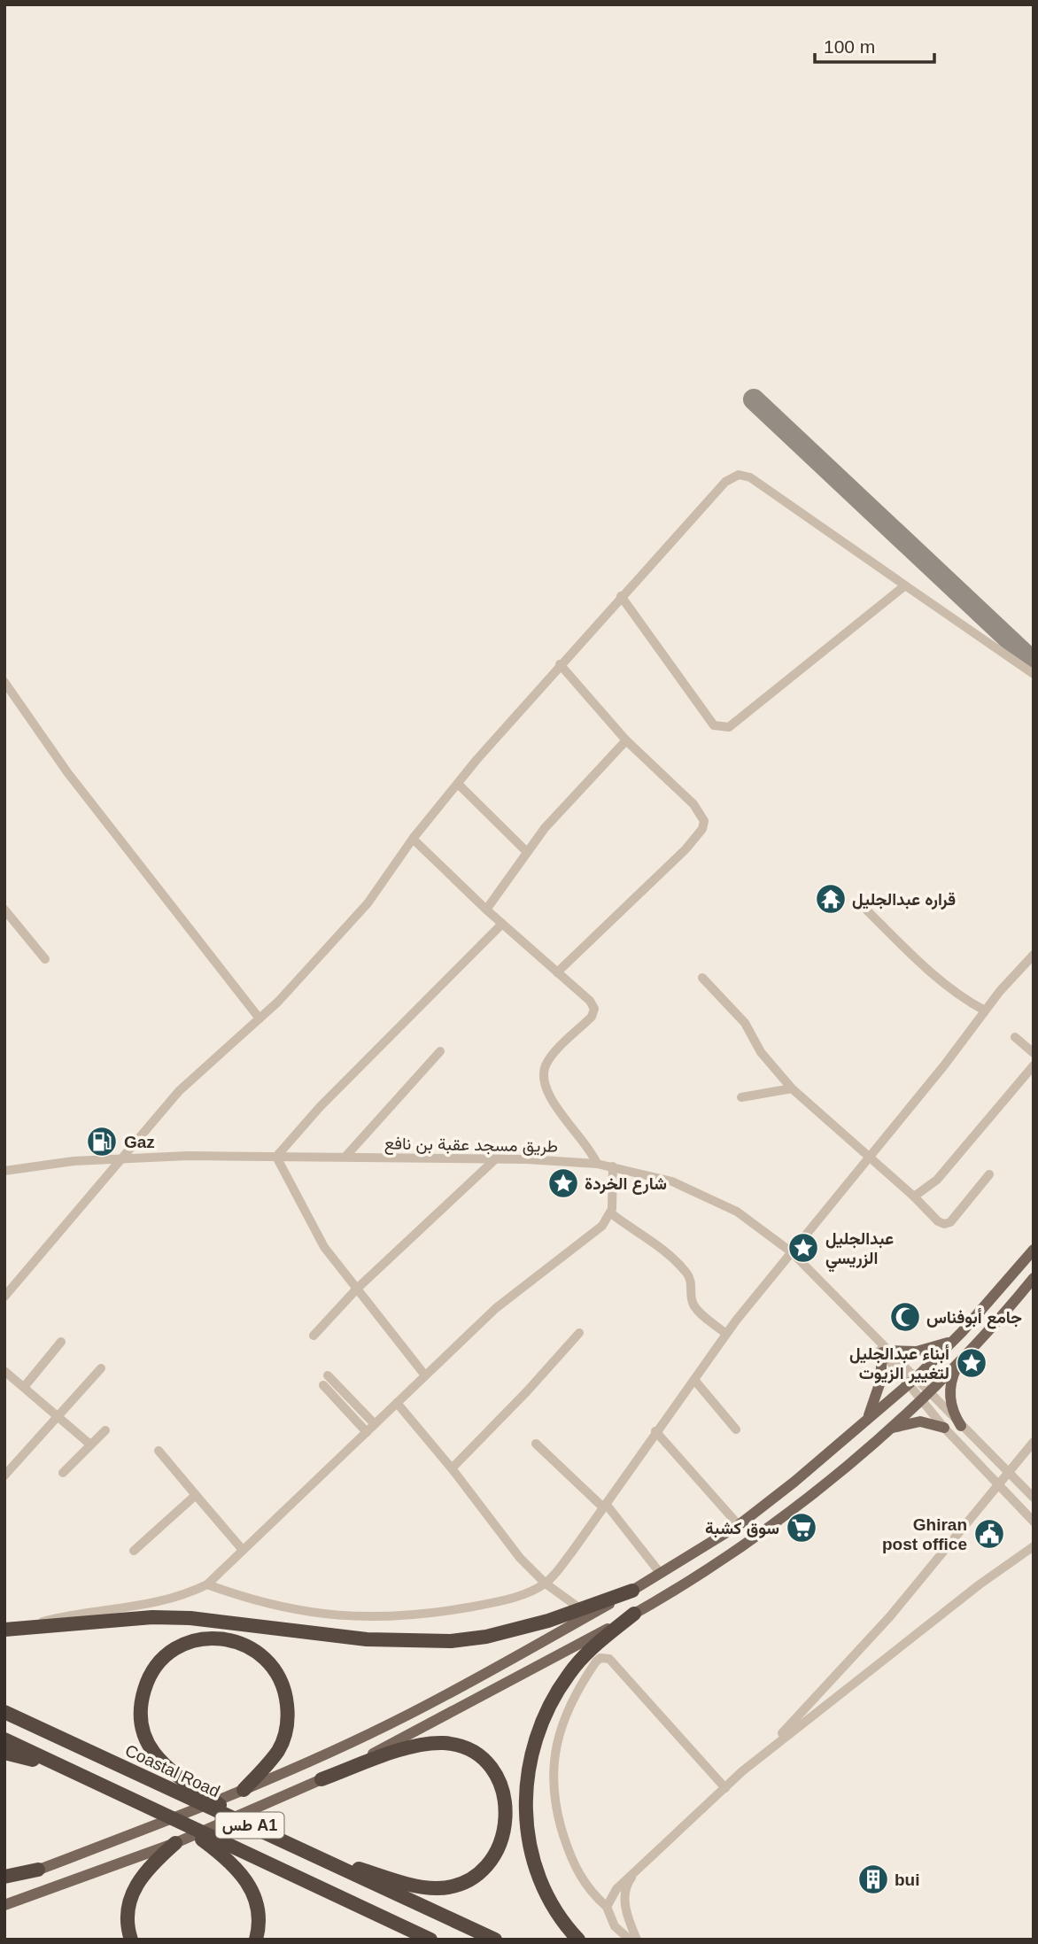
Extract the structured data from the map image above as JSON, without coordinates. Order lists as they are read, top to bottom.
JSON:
{
  "streets": {
    "highway": ["Coastal Road", "طس A1"],
    "street": ["طريق مسجد عقبة بن نافع"]
  },
  "places": {
    "temple": ["قراره عبدالجليل"],
    "fuel station": ["Gaz"],
    "place": ["شارع الخردة", "عبدالجليل الزريسي", "أبناء عبدالجليل لتغيير الزيوت"],
    "mosque": ["جامع أبوفناس"],
    "supermarket": ["سوق كشبة"],
    "public building": ["Ghiran post office"],
    "building": ["bui"]
  },
  "scale_bar": "100 m"
}
